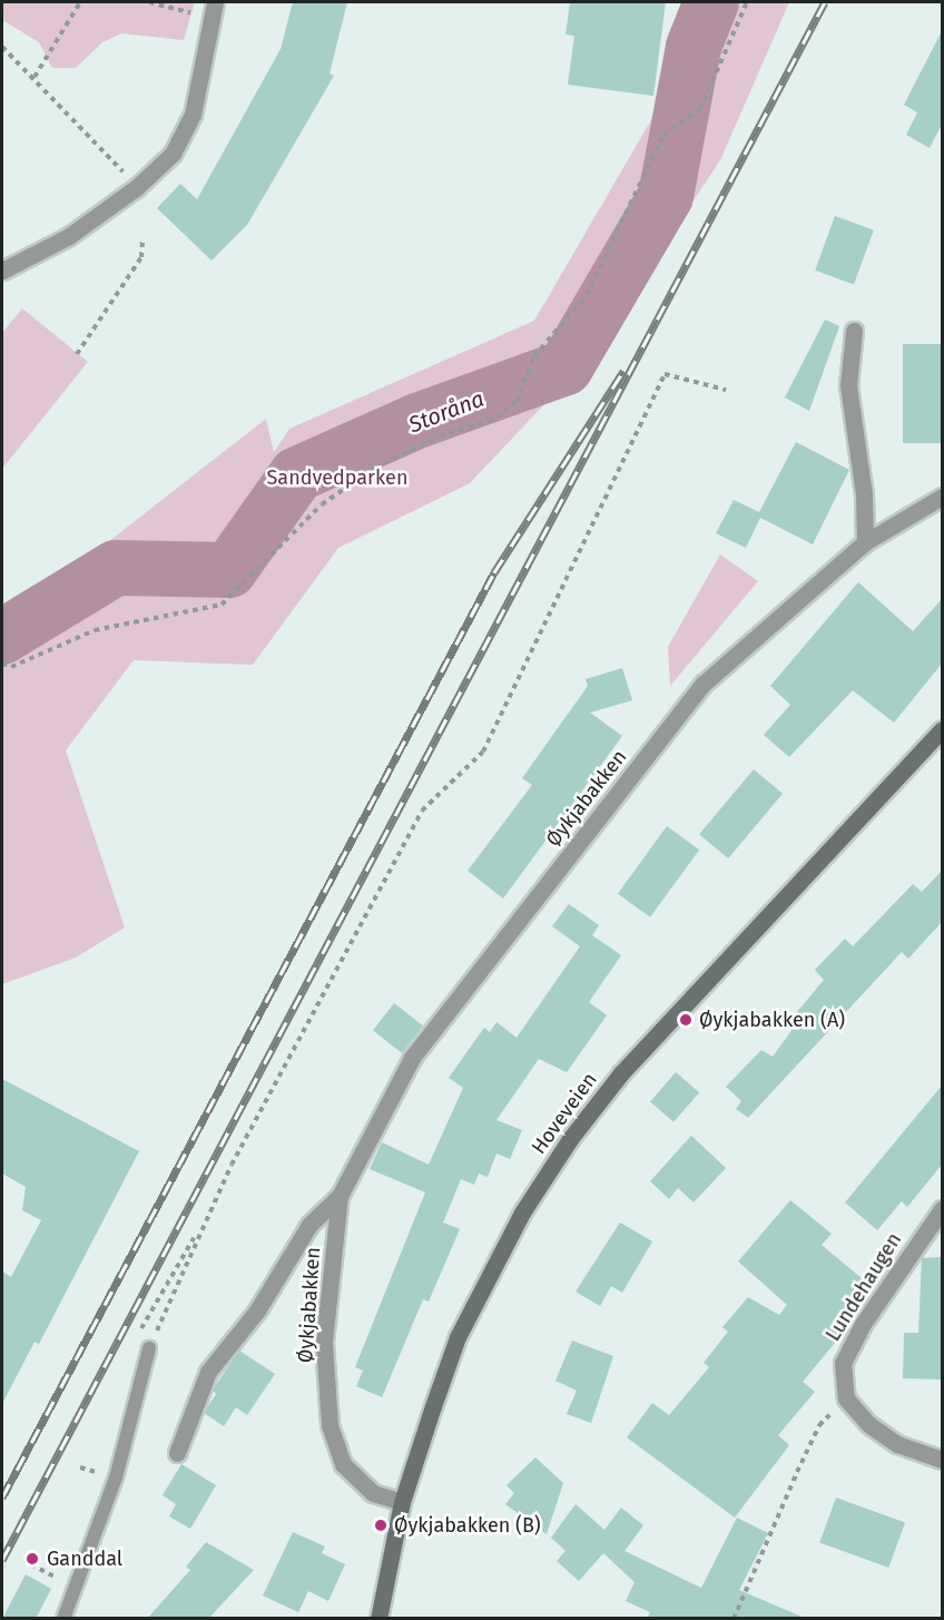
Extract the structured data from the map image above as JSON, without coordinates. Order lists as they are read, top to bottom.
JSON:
{
  "streets": {
    "main road": ["Hoveveien"],
    "street": ["Øykjabakken", "Lundehaugen"]
  },
  "crossings": [
    ["Øykjabakken", "Hoveveien"]
  ],
  "water": ["Storåna"],
  "parks": ["Sandvedparken"],
  "places": ["Øykjabakken (A)", "Øykjabakken (B)", "Ganddal"]
}
